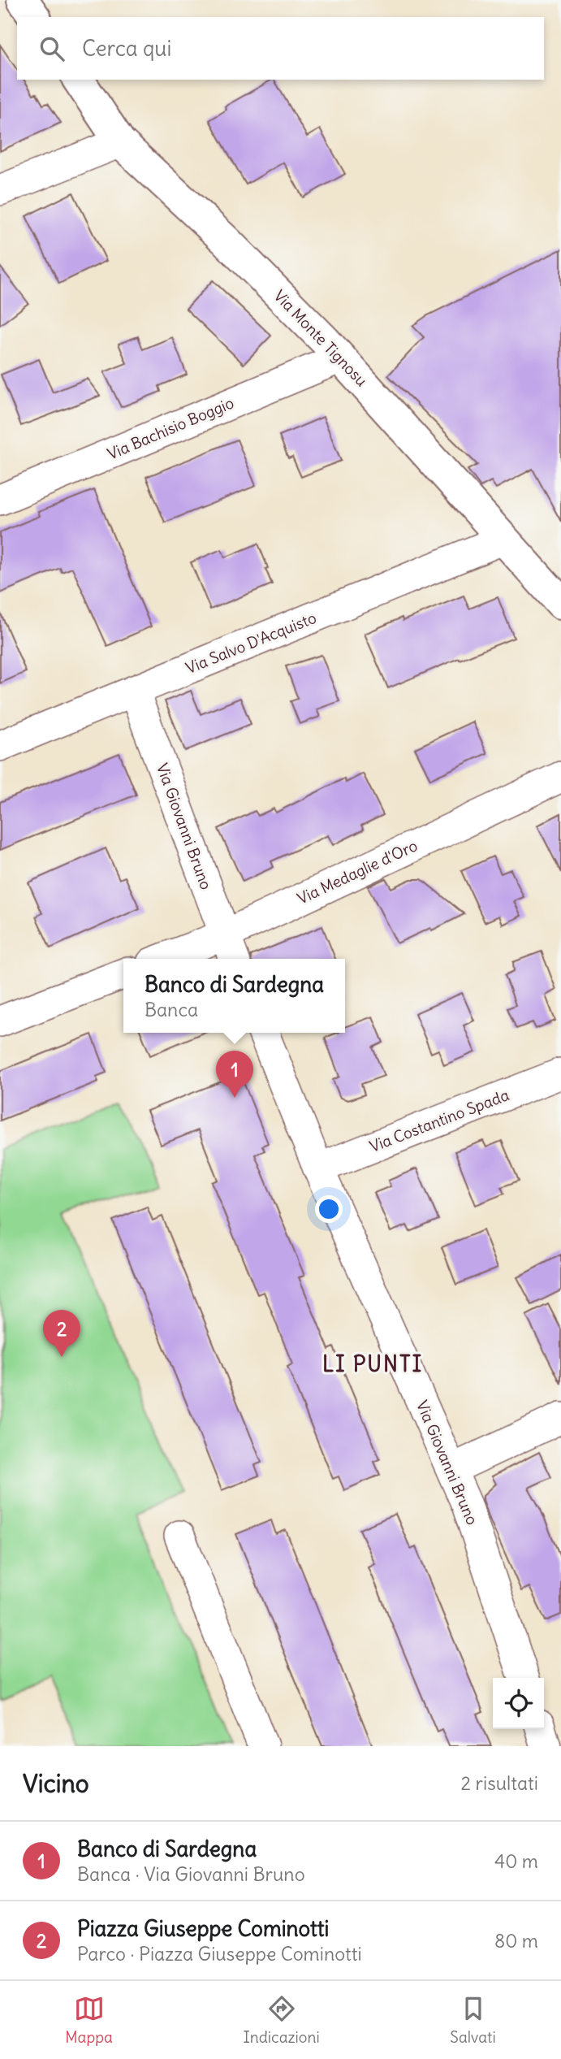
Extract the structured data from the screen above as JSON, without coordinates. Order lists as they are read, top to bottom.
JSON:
{
  "streets": {
    "street": [
      "Via Monte Tignosu",
      "Via Bachisio Boggio",
      "Via Salvo D'Acquisto",
      "Via Giovanni Bruno",
      "Via Medaglie d'Oro",
      "Via Costantino Spada"
    ]
  },
  "crossings": [
    ["Via Monte Tignosu", "Via Bachisio Boggio"],
    ["Via Monte Tignosu", "Via Salvo D'Acquisto"],
    ["Via Salvo D'Acquisto", "Via Giovanni Bruno"],
    ["Via Giovanni Bruno", "Via Medaglie d'Oro"],
    ["Via Giovanni Bruno", "Via Costantino Spada"]
  ],
  "districts": ["LI PUNTI"],
  "page": {
    "search": "Cerca qui",
    "popup": ["Banco di Sardegna", "Banca"],
    "pins": ["1", "2"],
    "heading": ["Vicino", "2 risultati"],
    "list": [
      {
        "mark": "1",
        "name": "Banco di Sardegna",
        "note": "Banca · Via Giovanni Bruno",
        "value": "40 m"
      },
      {
        "mark": "2",
        "name": "Piazza Giuseppe Cominotti",
        "note": "Parco · Piazza Giuseppe Cominotti",
        "value": "80 m"
      }
    ],
    "nav": ["Mappa", "Indicazioni", "Salvati"]
  }
}
